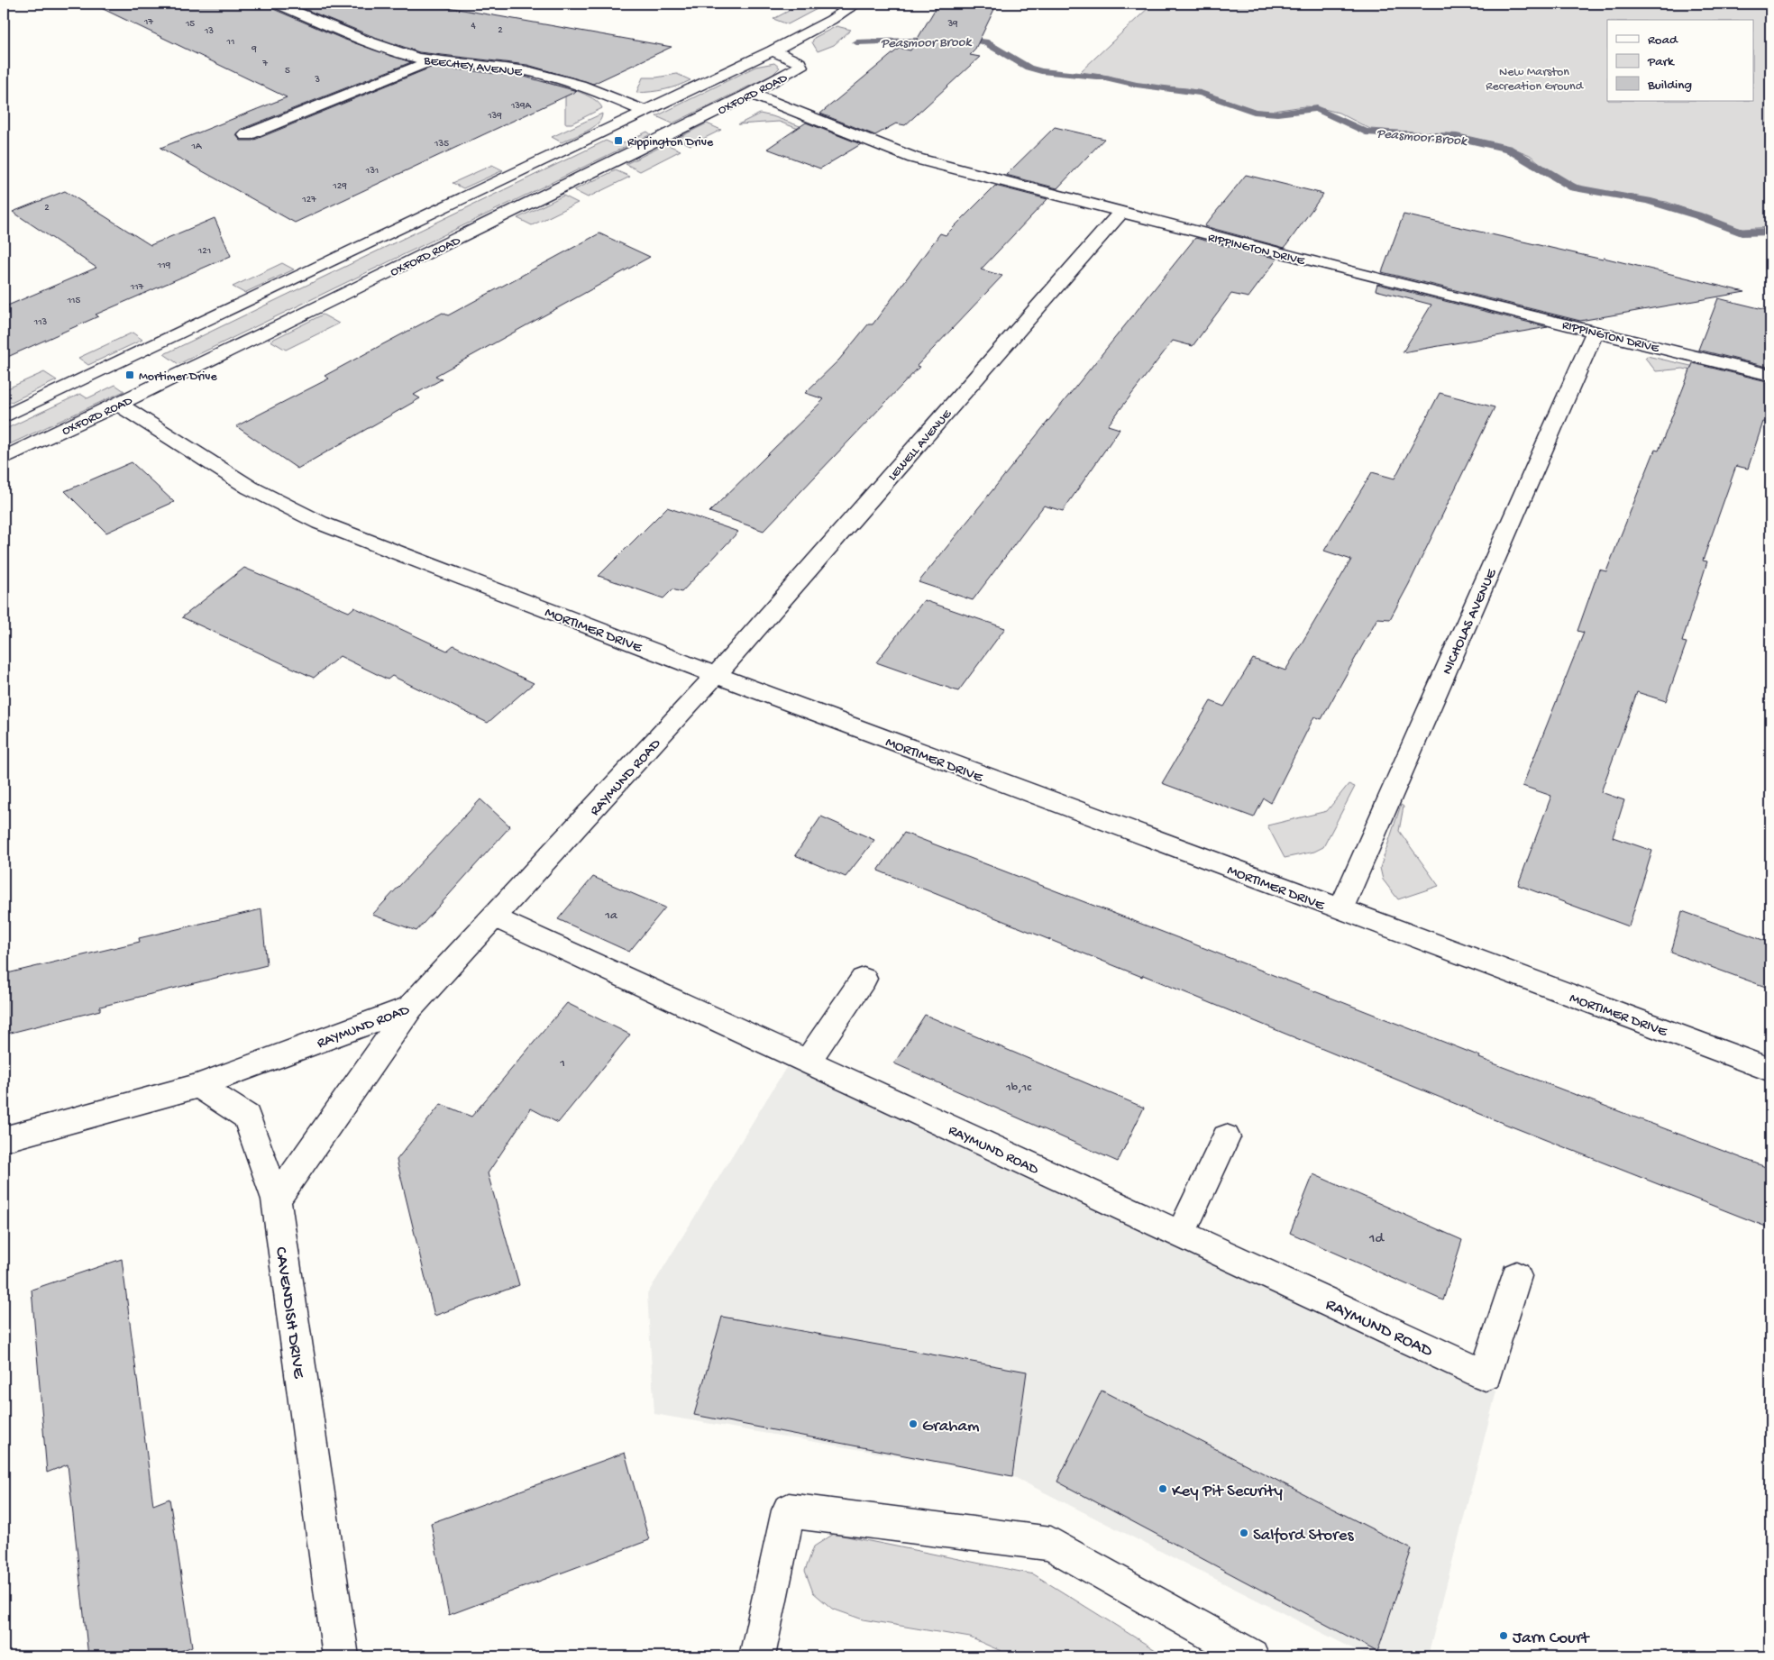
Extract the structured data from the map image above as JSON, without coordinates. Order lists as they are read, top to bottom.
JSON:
{
  "streets": {
    "street": [
      "BEECHEY AVENUE",
      "OXFORD ROAD",
      "RIPPINGTON DRIVE",
      "LEWELL AVENUE",
      "NICHOLAS AVENUE",
      "MORTIMER DRIVE",
      "RAYMUND ROAD",
      "CAVENDISH DRIVE"
    ]
  },
  "crossings": [
    ["BEECHEY AVENUE", "OXFORD ROAD"],
    ["OXFORD ROAD", "RIPPINGTON DRIVE"],
    ["OXFORD ROAD", "MORTIMER DRIVE"],
    ["RIPPINGTON DRIVE", "LEWELL AVENUE"],
    ["RIPPINGTON DRIVE", "NICHOLAS AVENUE"],
    ["LEWELL AVENUE", "MORTIMER DRIVE"],
    ["LEWELL AVENUE", "RAYMUND ROAD"],
    ["NICHOLAS AVENUE", "MORTIMER DRIVE"],
    ["MORTIMER DRIVE", "RAYMUND ROAD"]
  ],
  "water": ["Peasmoor Brook"],
  "parks": ["New Marston Recreation Ground"],
  "places": {
    "transit": ["Rippington Drive", "Mortimer Drive"],
    "other": [
      "Graham",
      "Key Pit Security",
      "Salford Stores",
      "Jarn Court"
    ]
  },
  "house_numbers": [
    "17",
    "15",
    "39",
    "4",
    "2",
    "13",
    "11",
    "9",
    "7",
    "5",
    "3",
    "139A",
    "139",
    "135",
    "1A",
    "131",
    "129",
    "127",
    "2",
    "121",
    "119",
    "117",
    "115",
    "113",
    "1a",
    "1",
    "1b,1c",
    "1d"
  ],
  "legend": ["Road", "Park", "Building"]
}
